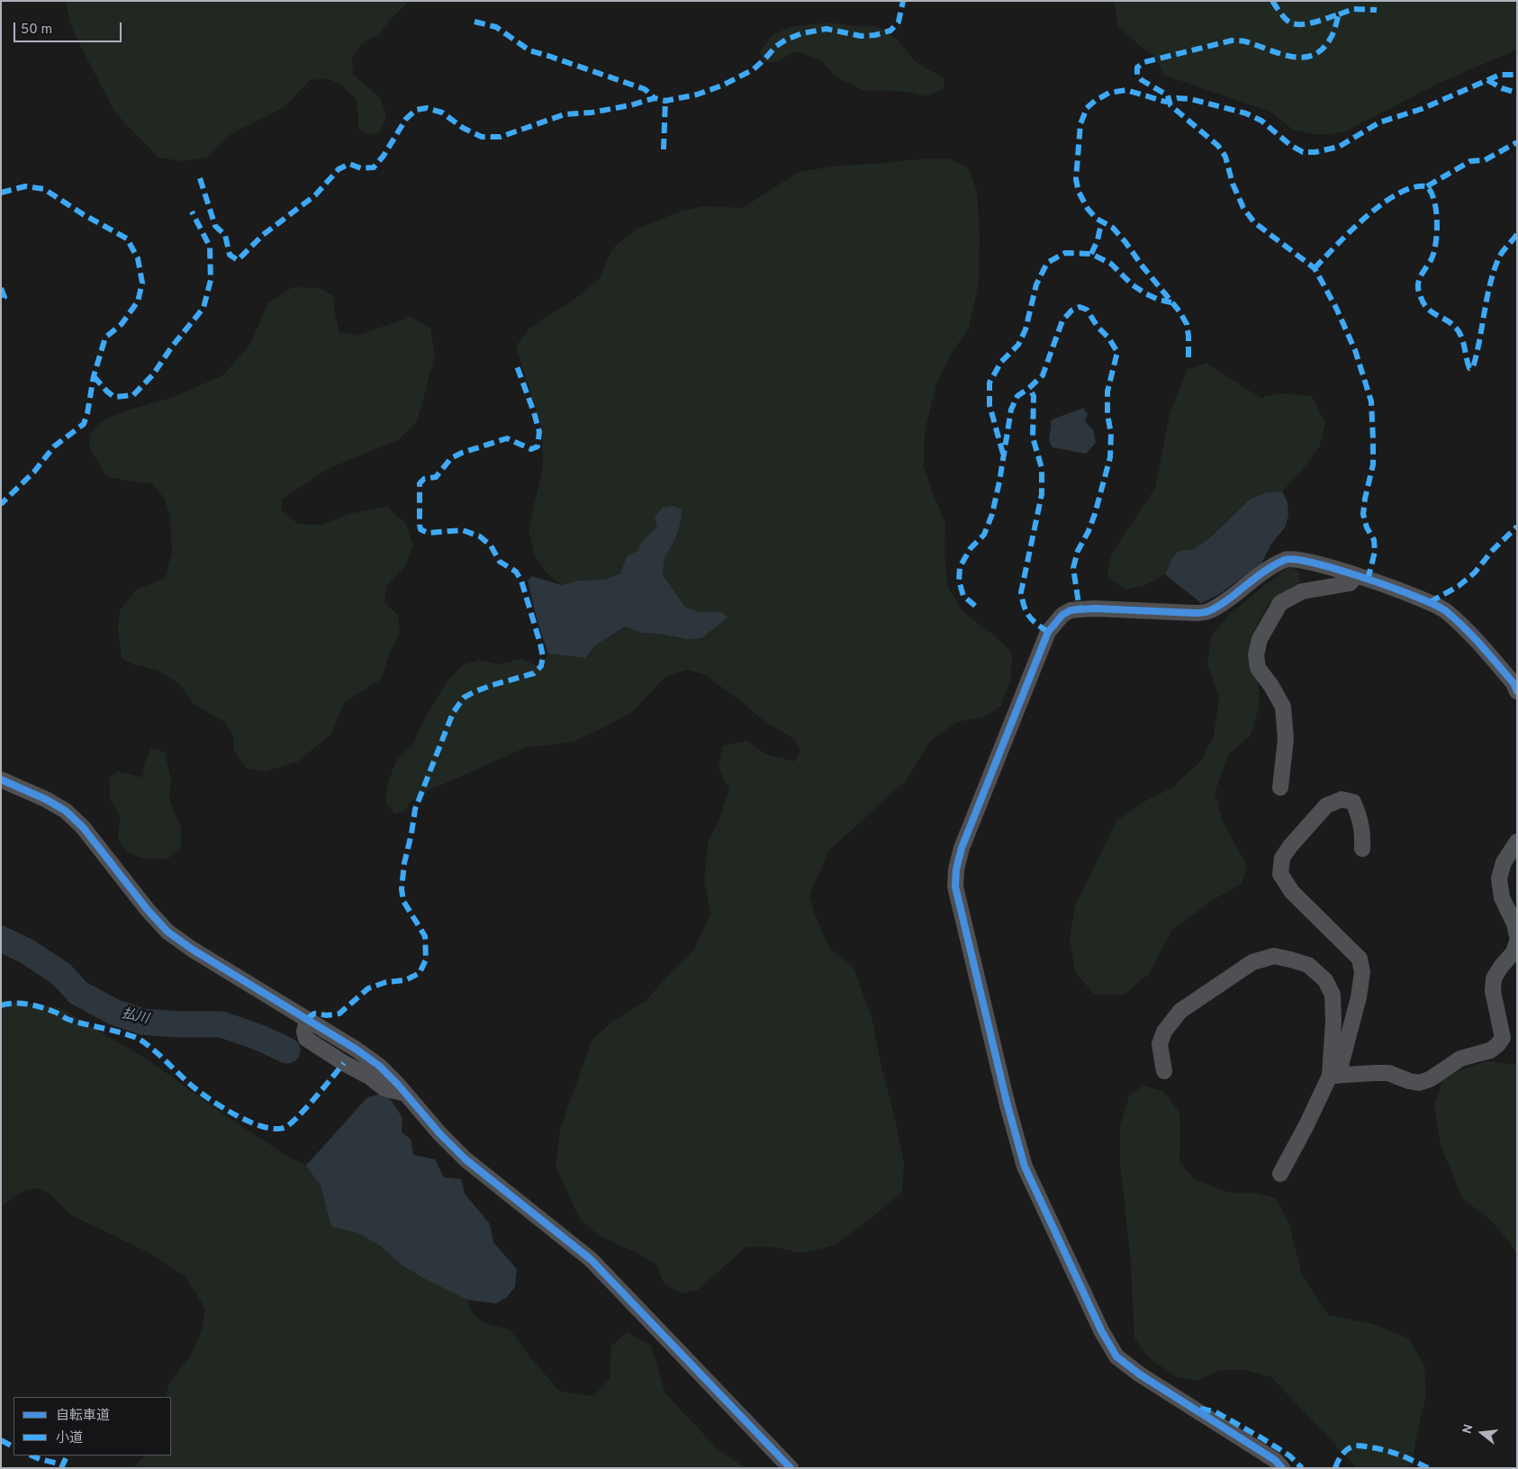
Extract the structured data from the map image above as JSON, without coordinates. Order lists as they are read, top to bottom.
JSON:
{
  "water": ["払川"],
  "legend": ["自転車道", "小道"],
  "scale_bar": "50 m",
  "north": "left"
}
